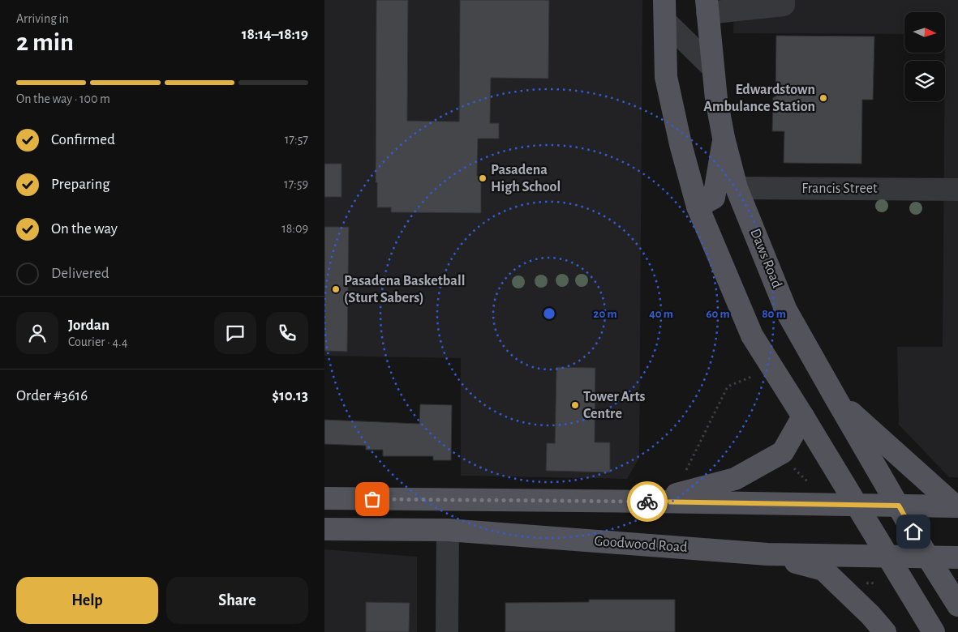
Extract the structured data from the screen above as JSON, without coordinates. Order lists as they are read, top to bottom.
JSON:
{
  "streets": {
    "main road": ["Daws Road", "Goodwood Road"],
    "street": ["Francis Street"]
  },
  "crossings": [
    ["Francis Street", "Daws Road"],
    ["Daws Road", "Goodwood Road"]
  ],
  "places": [
    "Edwardstown Ambulance Station",
    "Pasadena High School",
    "Pasadena Basketball (Sturt Sabers)",
    "Tower Arts Centre"
  ],
  "north": "right",
  "page": {
    "heading": ["2 min", "Arriving in", "18:14–18:19"],
    "panel": [
      "Jordan",
      "Courier · 4.4",
      "Order #3616",
      "$10.13"
    ],
    "bar": "On the way · 100 m",
    "list": [
      ["Confirmed", "17:57"],
      ["Preparing", "17:59"],
      ["On the way", "18:09"],
      "Delivered"
    ],
    "buttons": ["Help", "Share"]
  },
  "rings": [
    "20 m",
    "40 m",
    "60 m",
    "80 m"
  ]
}
